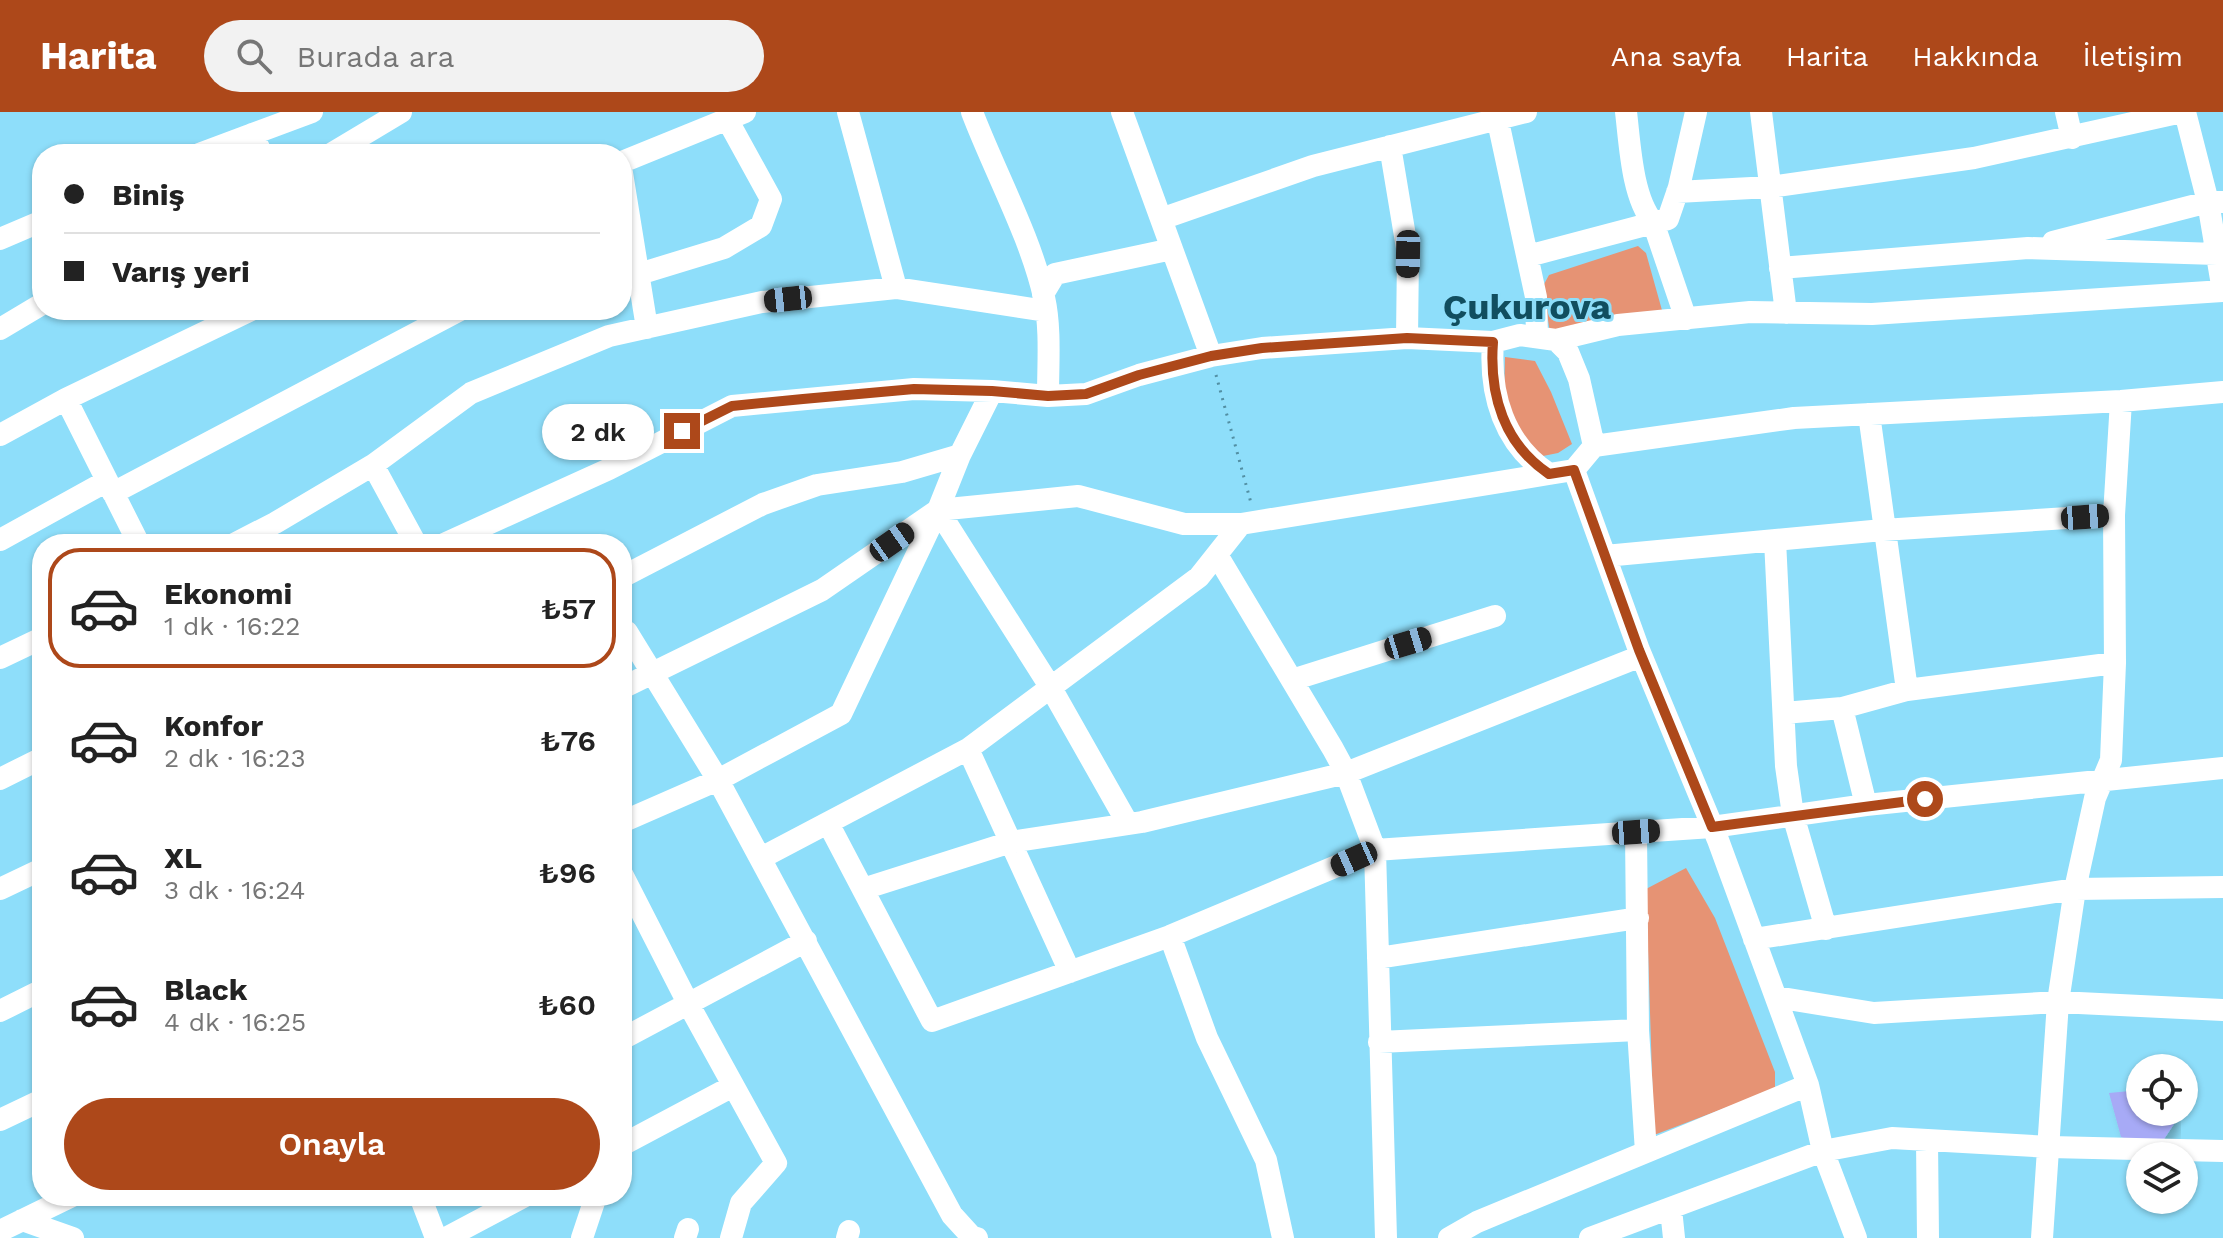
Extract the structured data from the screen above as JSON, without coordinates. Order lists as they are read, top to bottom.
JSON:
{
  "districts": ["Çukurova"],
  "page": {
    "header": "Harita",
    "search": "Burada ara",
    "nav": [
      "Ana sayfa",
      "Harita",
      "Hakkında",
      "İletişim"
    ],
    "banner": ["Biniş", "Varış yeri"],
    "bubble": "2 dk",
    "list": [
      {
        "name": "Ekonomi",
        "note": "1 dk · 16:22",
        "value": "₺57"
      },
      {
        "name": "Konfor",
        "note": "2 dk · 16:23",
        "value": "₺76"
      },
      {
        "name": "XL",
        "note": "3 dk · 16:24",
        "value": "₺96"
      },
      {
        "name": "Black",
        "note": "4 dk · 16:25",
        "value": "₺60"
      }
    ],
    "buttons": "Onayla"
  }
}
